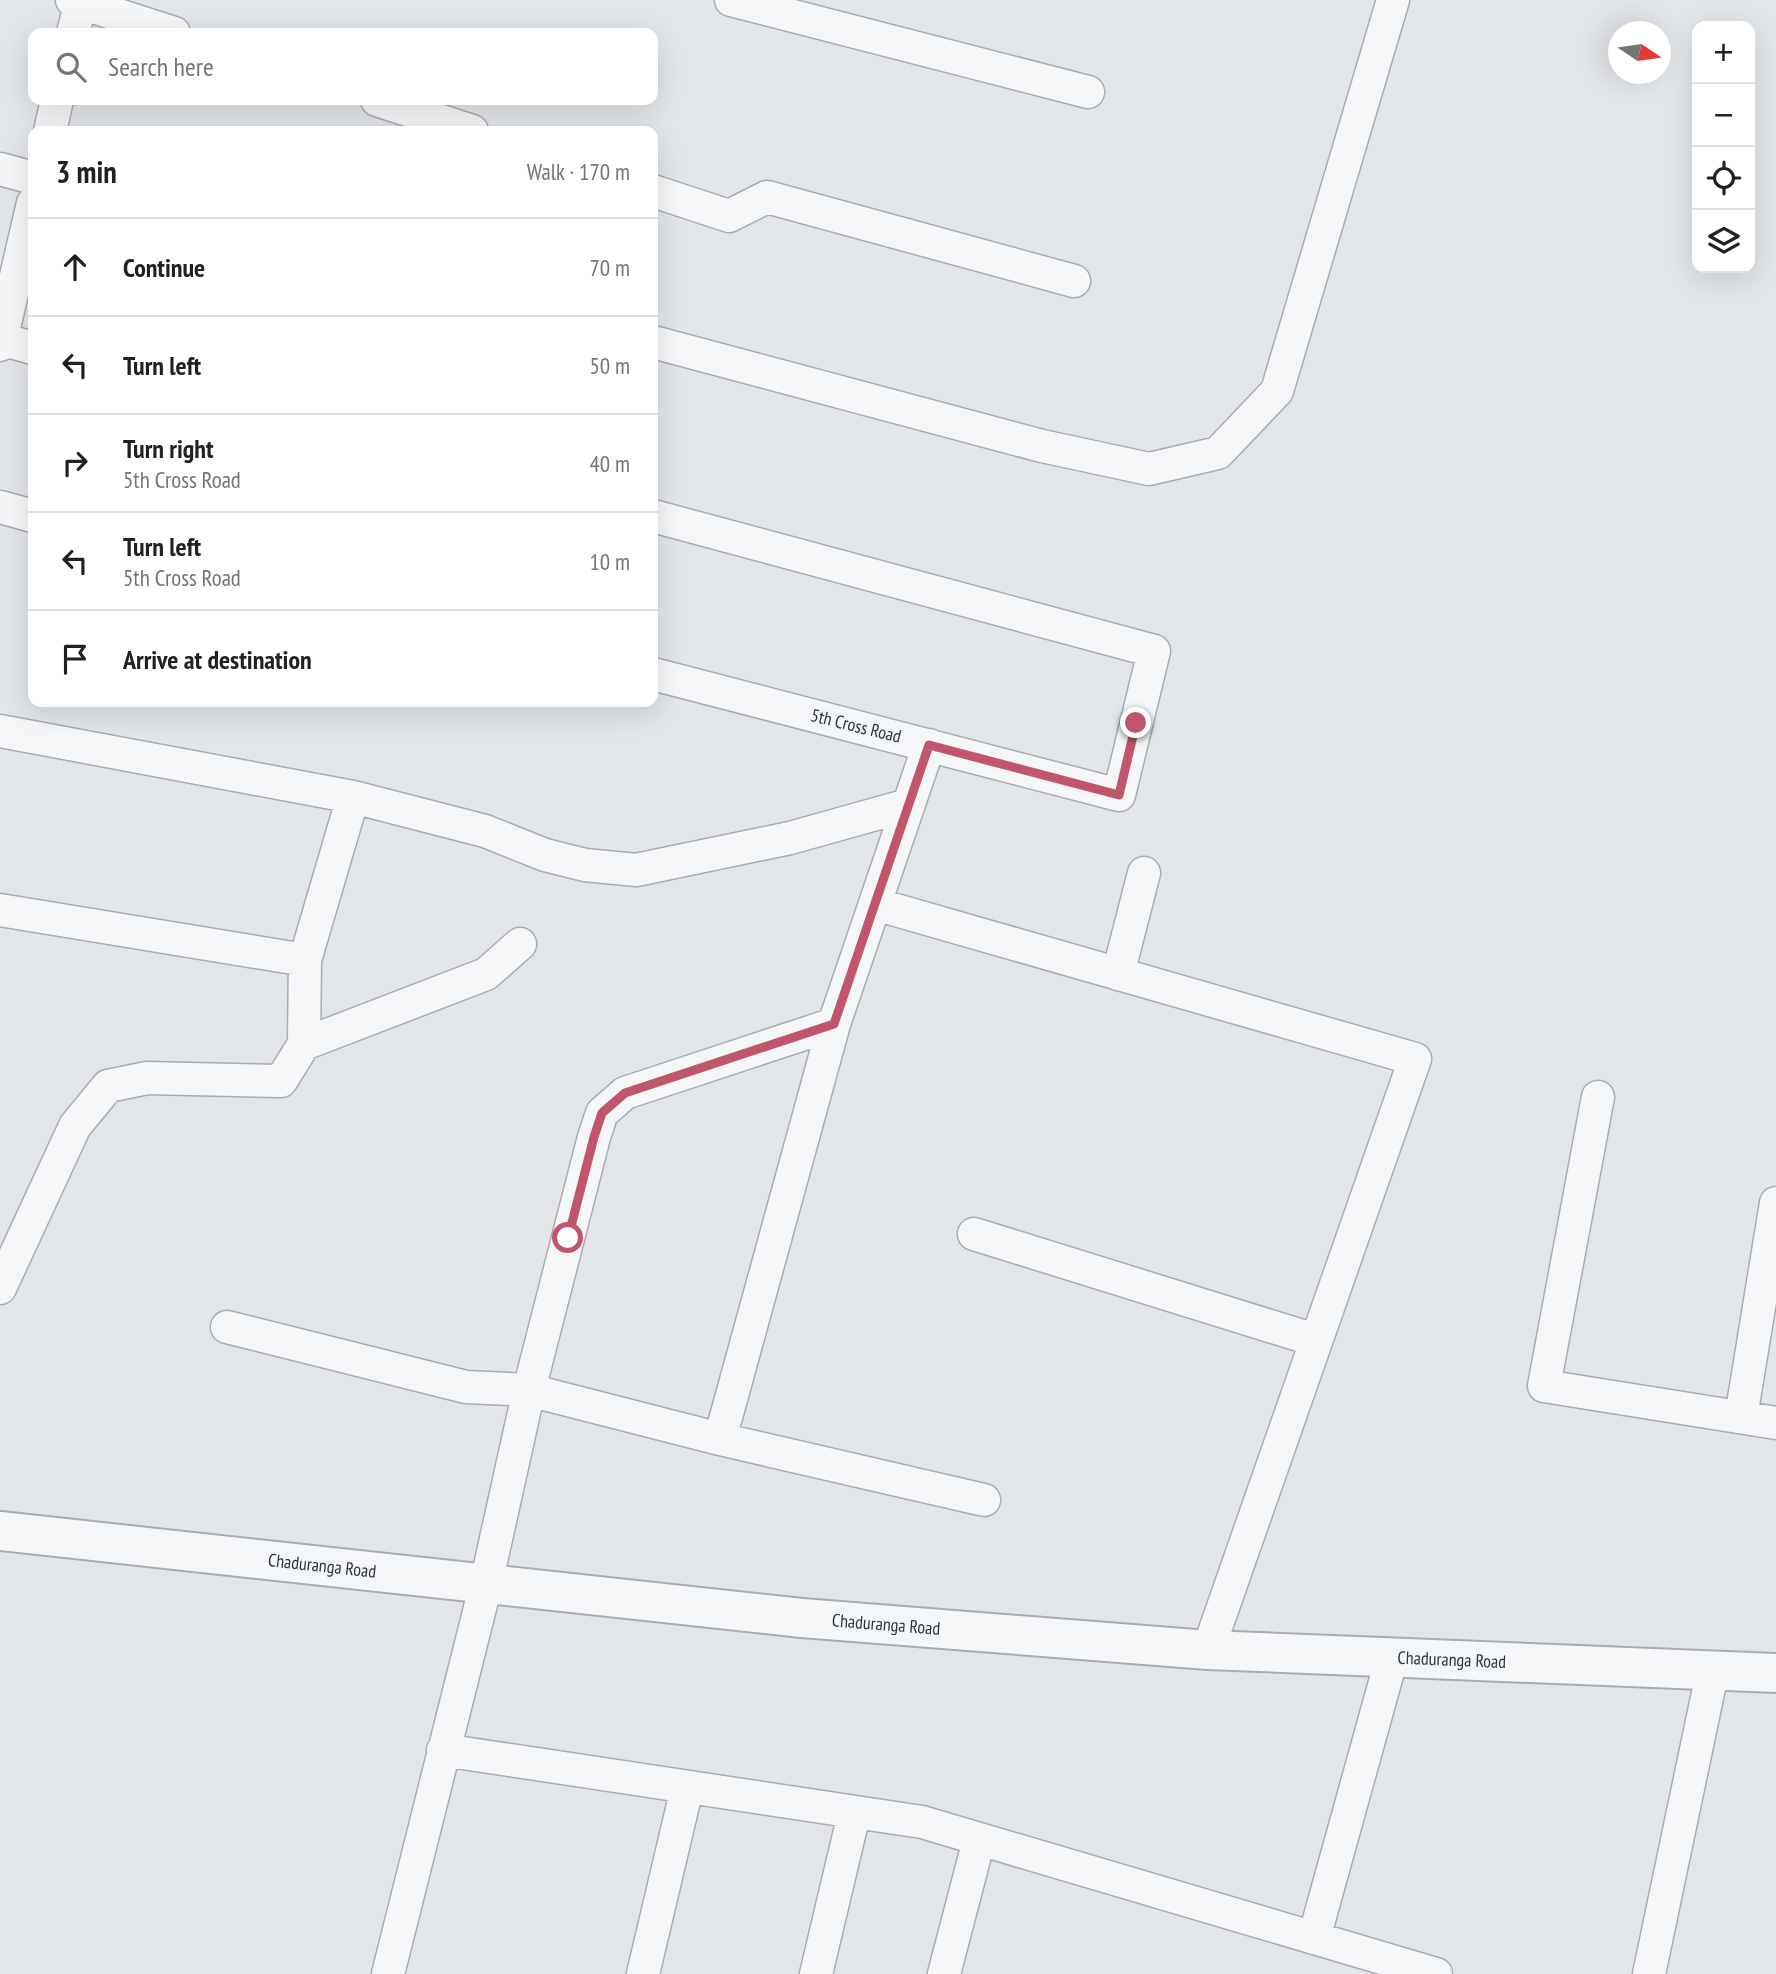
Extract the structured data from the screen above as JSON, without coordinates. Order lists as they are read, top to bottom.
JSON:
{
  "streets": {
    "street": ["5th Cross Road", "Chaduranga Road"]
  },
  "north": "right",
  "page": {
    "map_buttons": ["+", "−"],
    "search": "Search here",
    "heading": ["3 min", "Walk · 170 m"],
    "list": [
      ["Continue", "70 m"],
      ["Turn left", "50 m"],
      ["Turn right", "5th Cross Road", "40 m"],
      ["Turn left", "5th Cross Road", "10 m"],
      "Arrive at destination"
    ]
  }
}
